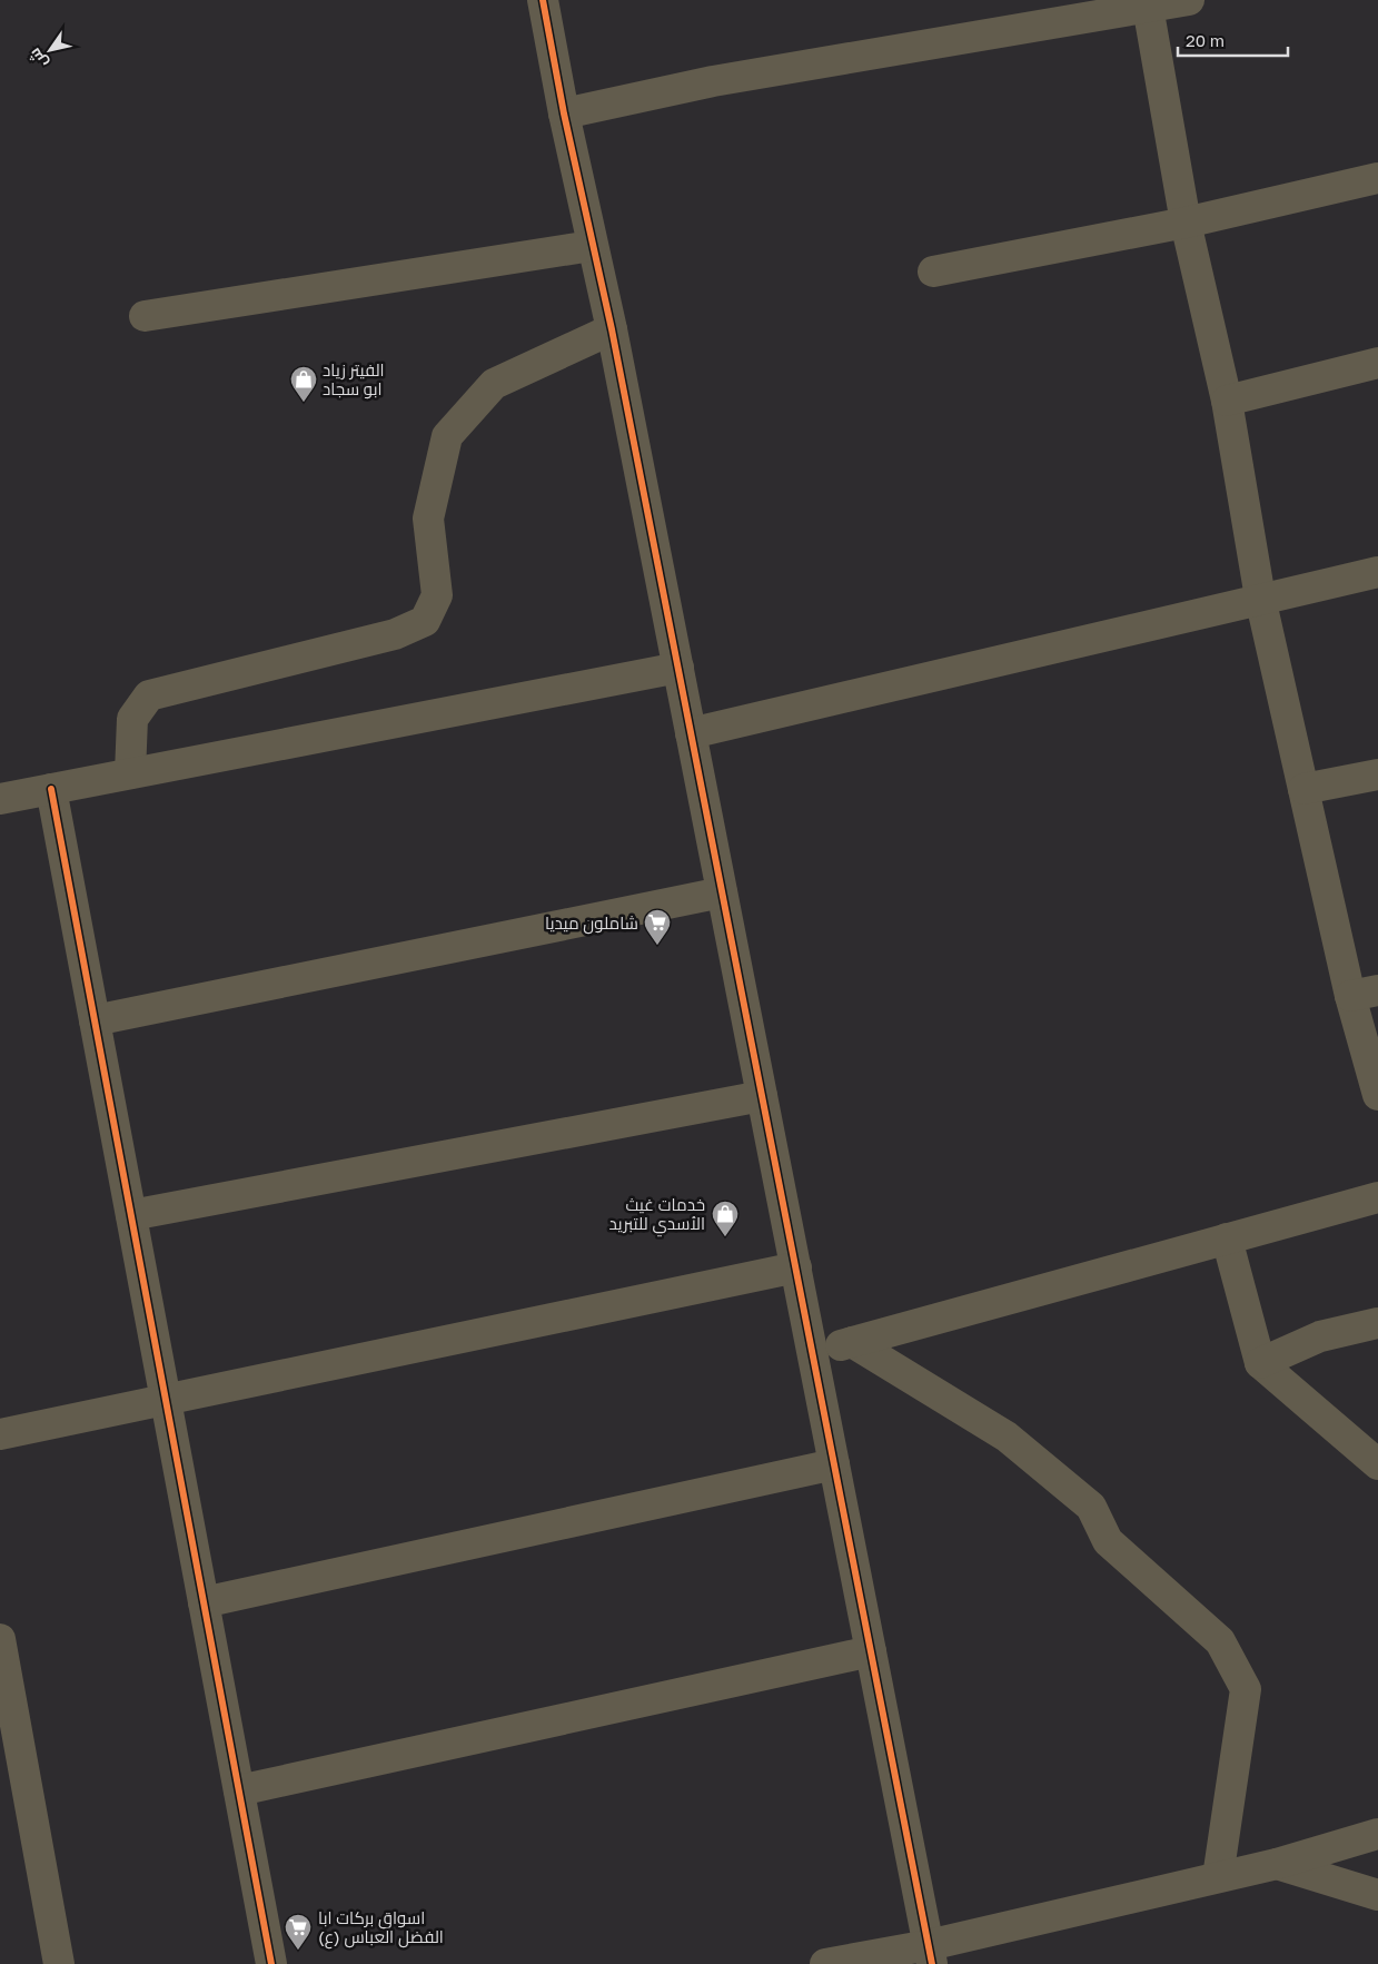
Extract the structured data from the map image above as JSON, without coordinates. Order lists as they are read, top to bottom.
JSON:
{
  "places": {
    "shop": ["الفيتر زياد ابو سجاد", "خدمات غيث الأسدي للتبريد"],
    "supermarket": ["شاملون ميديا", "اسواق بركات ابا الفضل العباس (ع)"]
  },
  "scale_bar": "20 m",
  "north": "bottom left"
}
